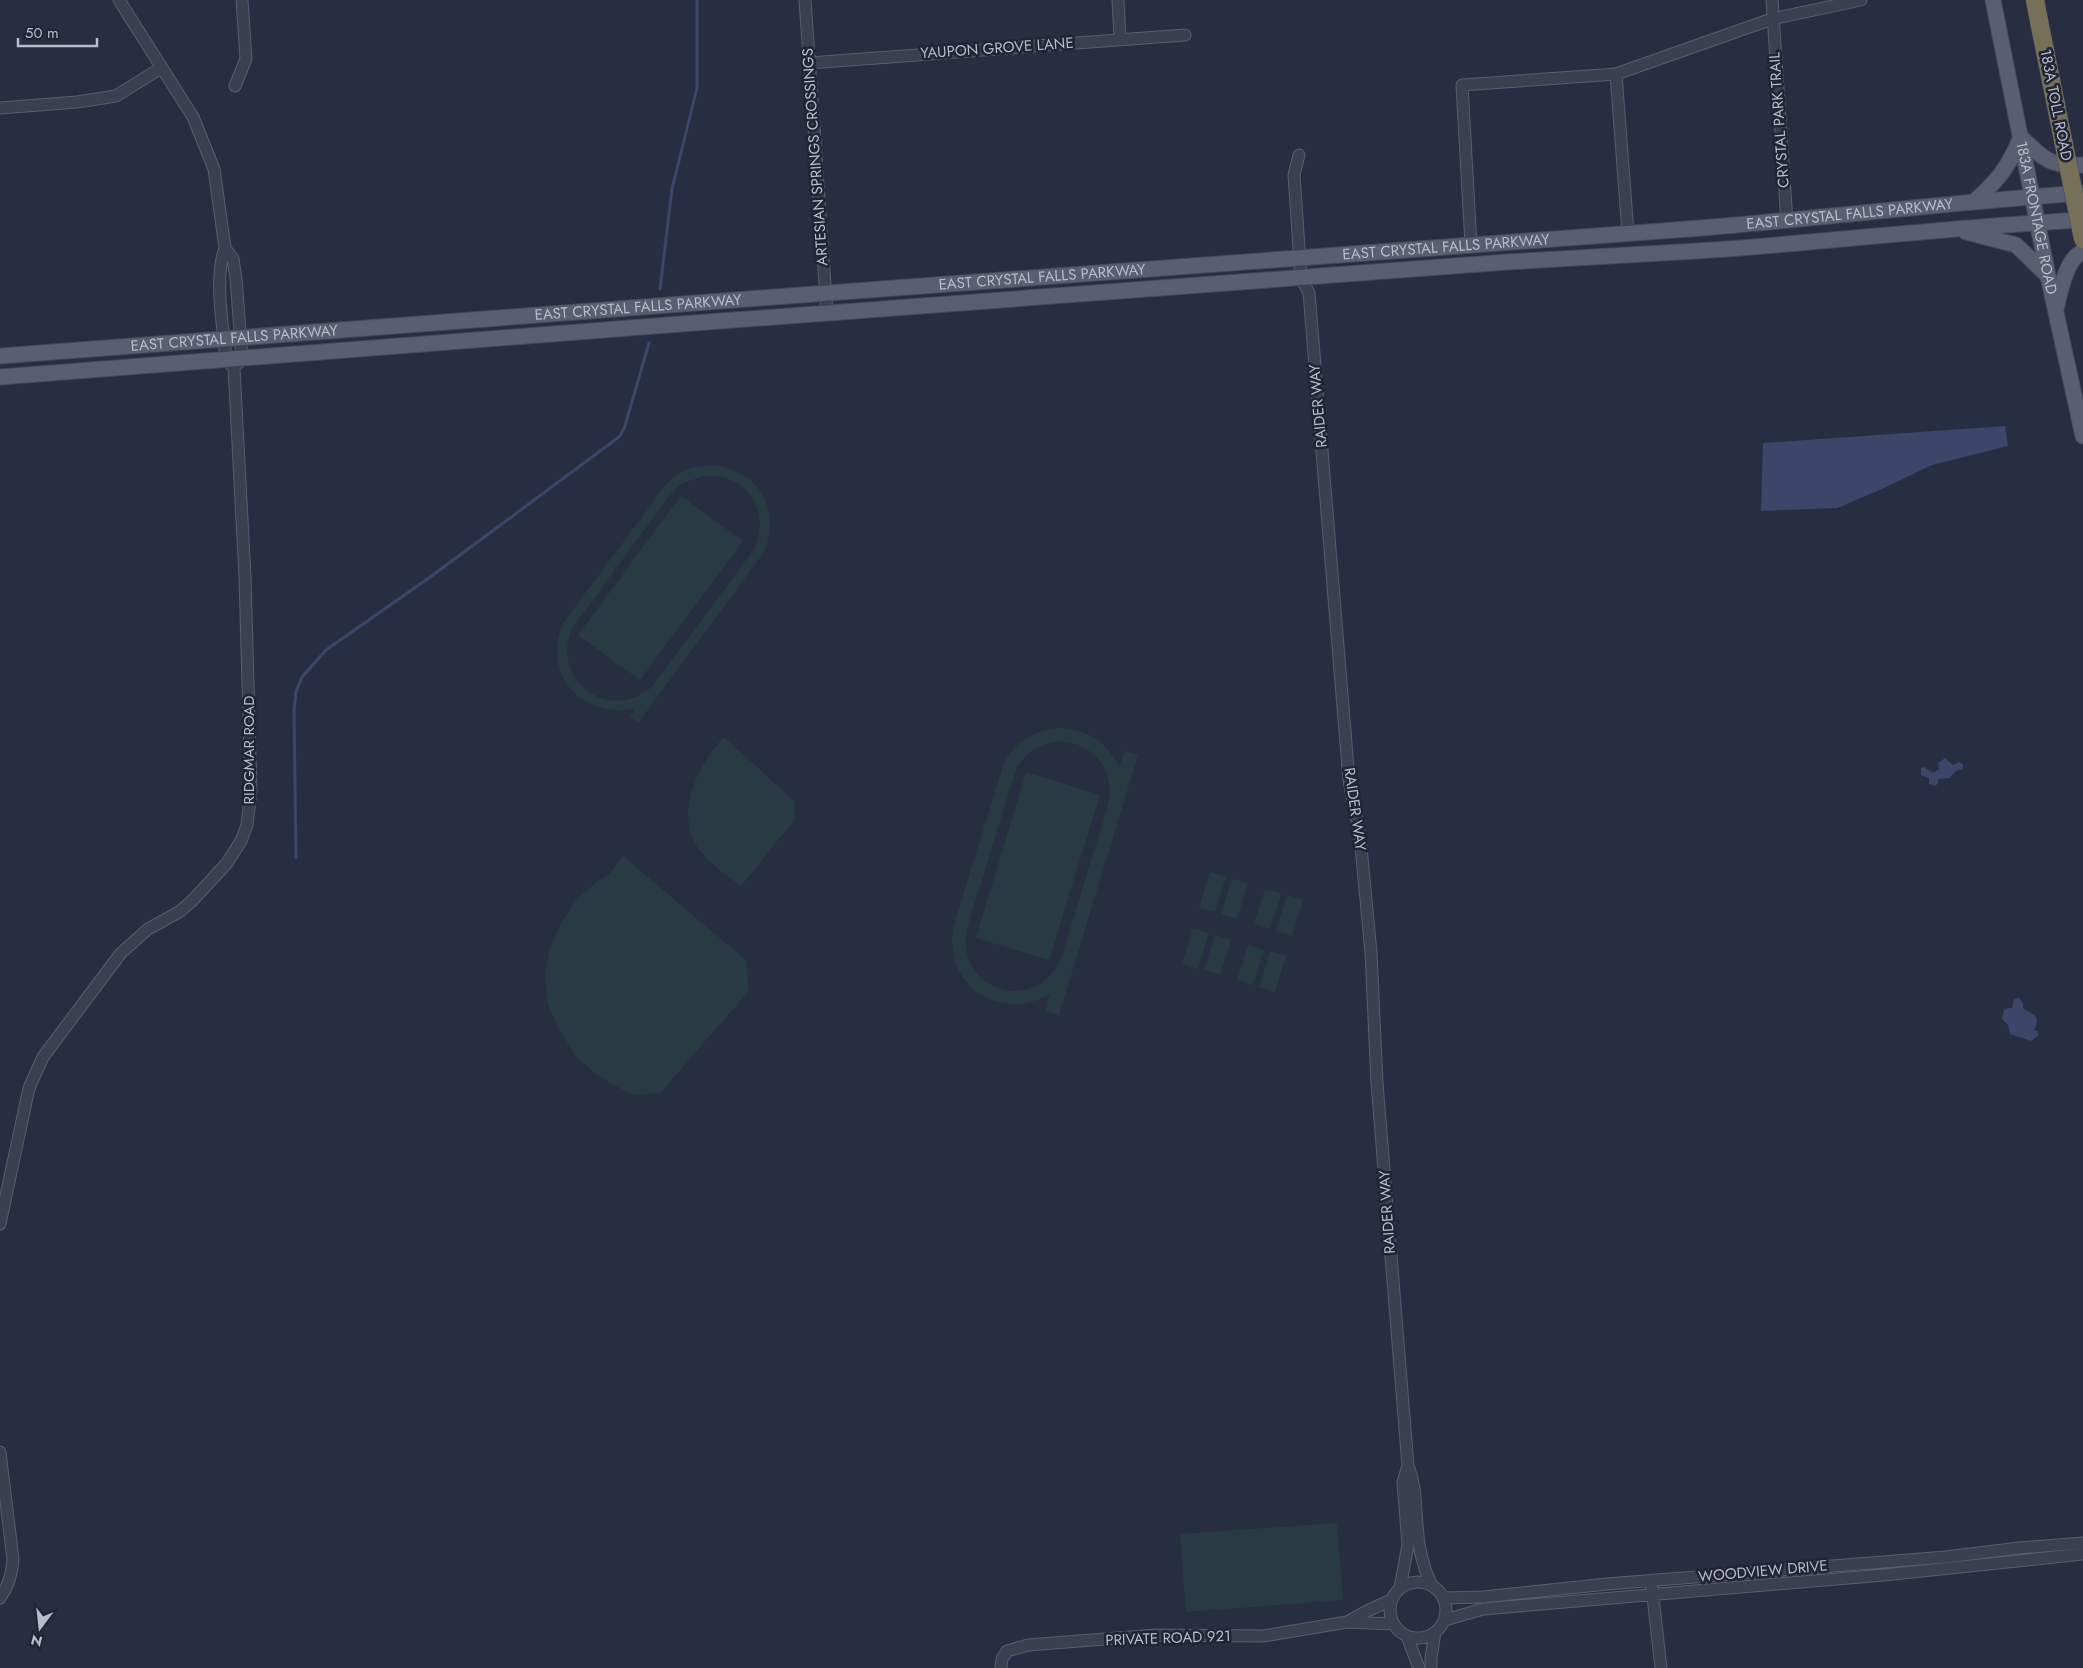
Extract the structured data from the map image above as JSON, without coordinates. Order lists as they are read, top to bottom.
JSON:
{
  "streets": {
    "highway": ["183A TOLL ROAD"],
    "main road": ["EAST CRYSTAL FALLS PARKWAY", "183A FRONTAGE ROAD"],
    "street": [
      "YAUPON GROVE LANE",
      "CRYSTAL PARK TRAIL",
      "ARTESIAN SPRINGS CROSSINGS",
      "RAIDER WAY",
      "RIDGMAR ROAD",
      "WOODVIEW DRIVE",
      "PRIVATE ROAD 921"
    ]
  },
  "crossings": [
    ["YAUPON GROVE LANE", "ARTESIAN SPRINGS CROSSINGS"],
    ["CRYSTAL PARK TRAIL", "EAST CRYSTAL FALLS PARKWAY"],
    ["ARTESIAN SPRINGS CROSSINGS", "EAST CRYSTAL FALLS PARKWAY"],
    ["EAST CRYSTAL FALLS PARKWAY", "183A FRONTAGE ROAD"],
    ["EAST CRYSTAL FALLS PARKWAY", "RAIDER WAY"],
    ["EAST CRYSTAL FALLS PARKWAY", "RIDGMAR ROAD"],
    ["RAIDER WAY", "WOODVIEW DRIVE"],
    ["RAIDER WAY", "PRIVATE ROAD 921"],
    ["WOODVIEW DRIVE", "PRIVATE ROAD 921"]
  ],
  "scale_bar": "50 m",
  "north": "bottom"
}
